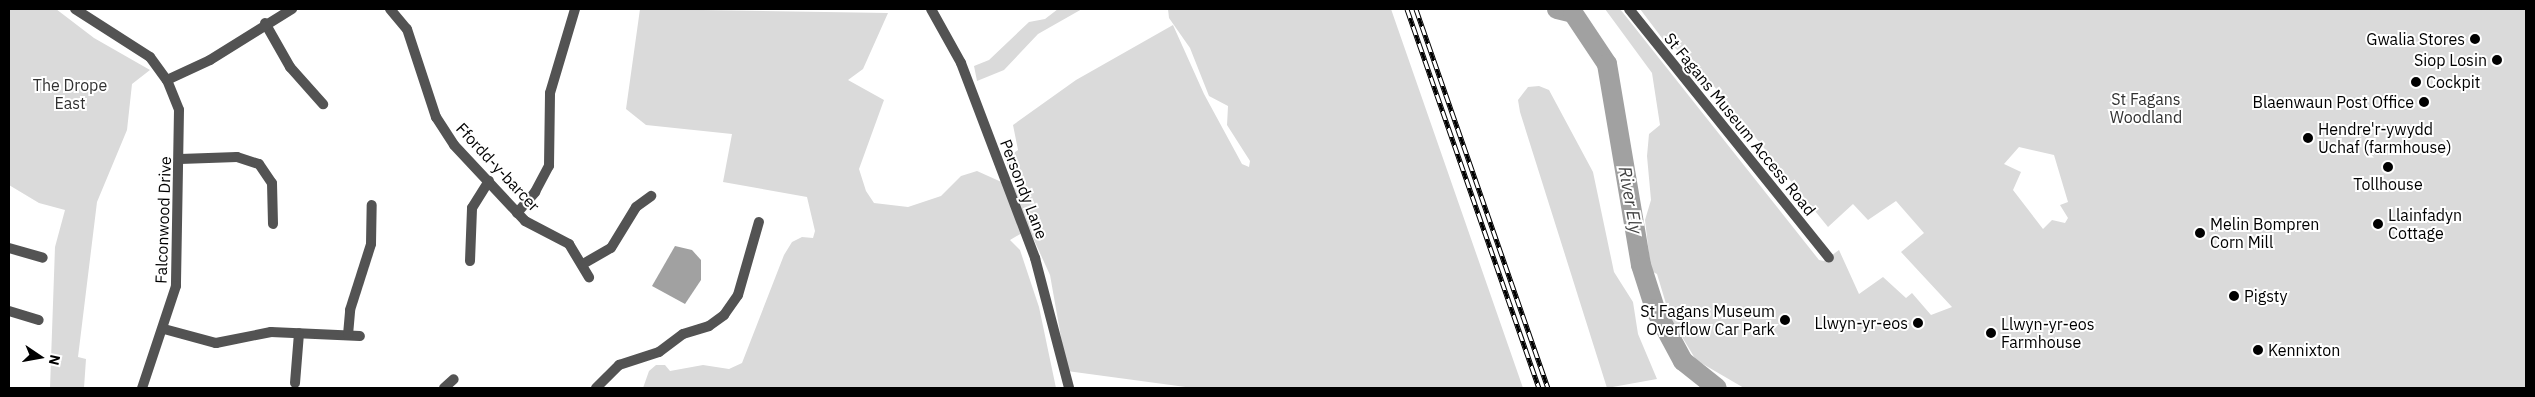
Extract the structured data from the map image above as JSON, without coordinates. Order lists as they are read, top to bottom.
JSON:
{
  "streets": {
    "street": [
      "St Fagans Museum Access Road",
      "Ffordd-y-barcer",
      "Persondy Lane",
      "Falconwood Drive"
    ]
  },
  "water": ["River Ely"],
  "parks": ["The Drope East", "St Fagans Woodland"],
  "places": [
    "Gwalia Stores",
    "Siop Losin",
    "Cockpit",
    "Blaenwaun Post Office",
    "Hendre'r-ywydd Uchaf (farmhouse)",
    "Tollhouse",
    "Llainfadyn Cottage",
    "Melin Bompren Corn Mill",
    "Pigsty",
    "St Fagans Museum Overflow Car Park",
    "Llwyn-yr-eos",
    "Llwyn-yr-eos Farmhouse",
    "Kennixton"
  ],
  "north": "right"
}
